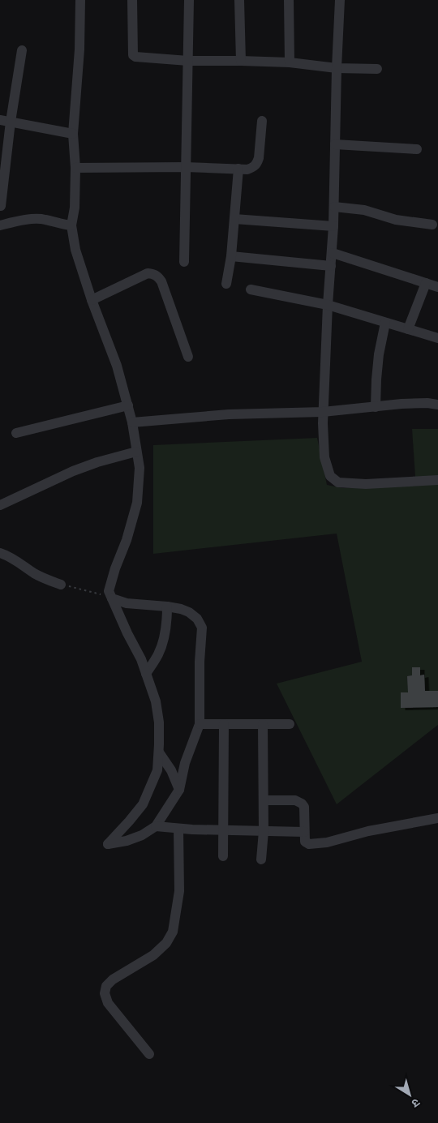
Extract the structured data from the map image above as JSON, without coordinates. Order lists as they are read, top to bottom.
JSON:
{
  "north": "bottom right"
}
